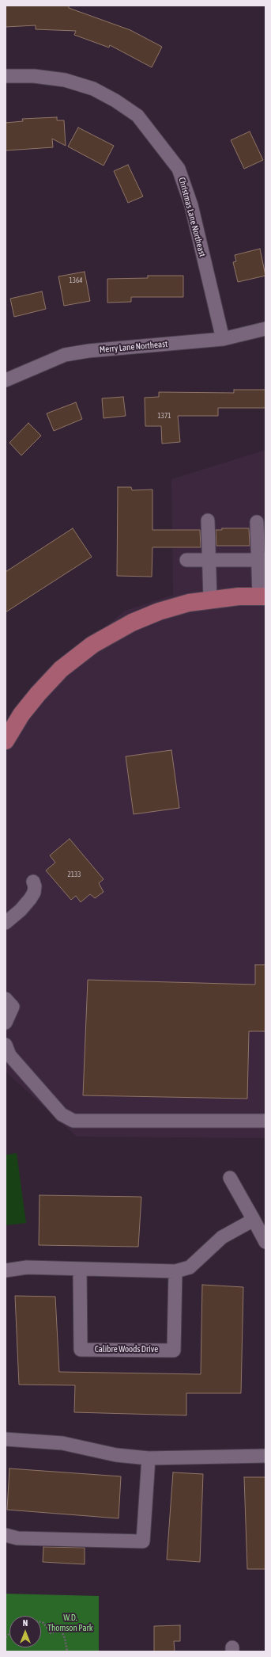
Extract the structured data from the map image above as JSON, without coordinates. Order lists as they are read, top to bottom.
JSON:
{
  "streets": {
    "street": ["Christmas Lane Northeast", "Merry Lane Northeast", "Calibre Woods Drive"]
  },
  "crossings": [
    ["Christmas Lane Northeast", "Merry Lane Northeast"]
  ],
  "parks": ["W.D. Thomson Park"],
  "house_numbers": ["1364", "1371", "2133"],
  "north": "top"
}
